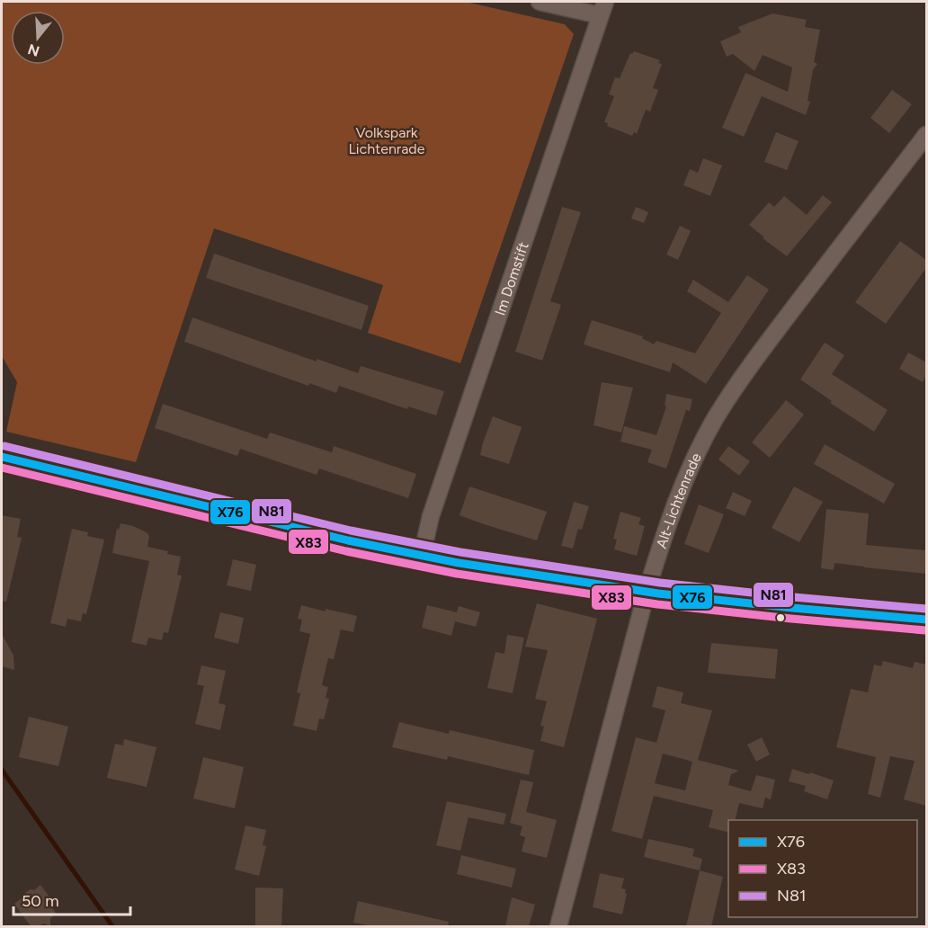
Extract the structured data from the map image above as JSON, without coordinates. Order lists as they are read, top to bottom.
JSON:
{
  "streets": {
    "street": ["Im Domstift", "Alt-Lichtenrade"]
  },
  "parks": ["Volkspark Lichtenrade"],
  "lines": ["transit line N81", "transit line X76", "transit line X83"],
  "legend": ["X76", "X83", "N81"],
  "scale_bar": "50 m",
  "north": "bottom"
}
